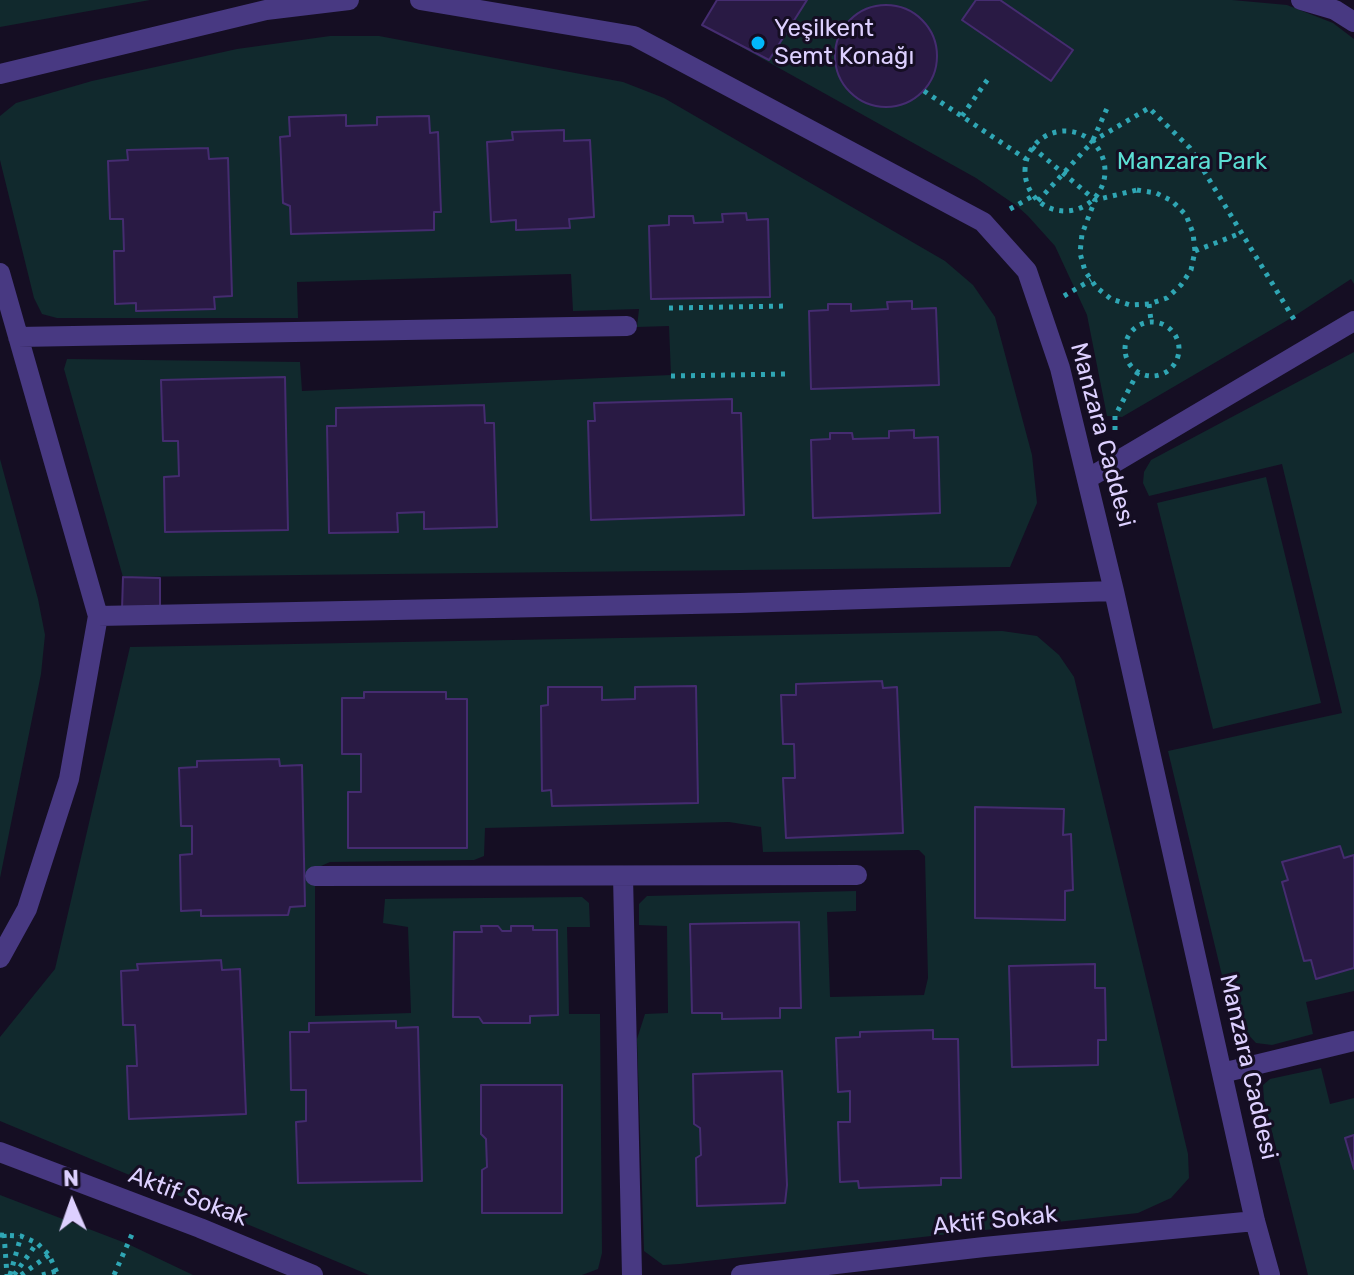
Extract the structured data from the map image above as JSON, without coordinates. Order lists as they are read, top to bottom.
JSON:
{
  "streets": {
    "street": ["Manzara Caddesi", "Aktif Sokak"]
  },
  "crossings": [
    ["Manzara Caddesi", "Aktif Sokak"]
  ],
  "parks": ["Manzara Park"],
  "places": ["Yeşilkent Semt Konağı"],
  "north": "top"
}
